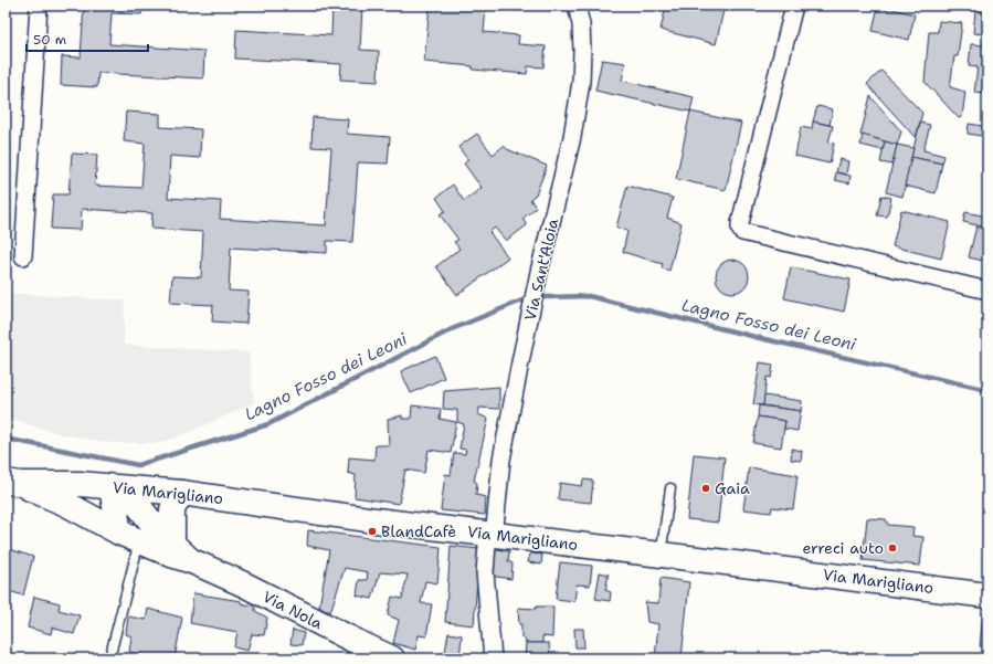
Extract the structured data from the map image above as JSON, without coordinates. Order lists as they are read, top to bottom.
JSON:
{
  "streets": {
    "street": ["Via Sant'Aloia", "Via Marigliano", "Via Nola"]
  },
  "crossings": [
    ["Via Sant'Aloia", "Via Marigliano"],
    ["Via Marigliano", "Via Nola"]
  ],
  "water": ["Lagno Fosso dei Leoni"],
  "places": ["Gaia", "BlandCafè", "erreci auto"],
  "scale_bar": "50 m"
}
